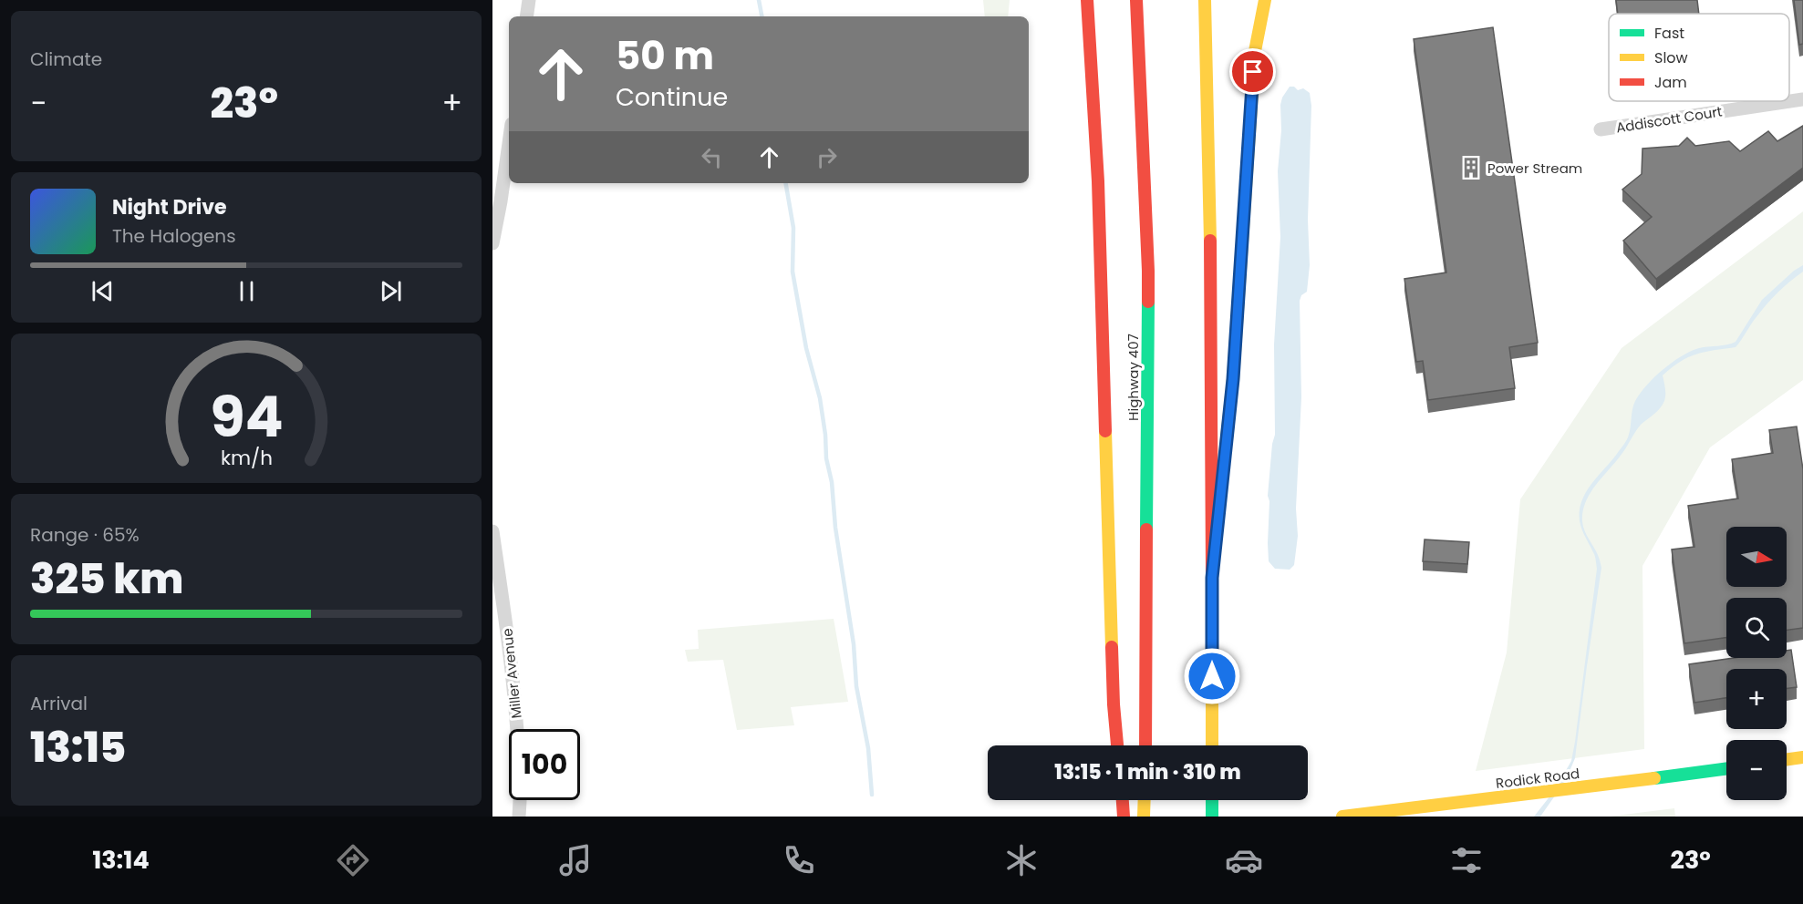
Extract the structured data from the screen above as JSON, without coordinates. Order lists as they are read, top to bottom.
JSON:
{
  "streets": {
    "main road": ["Highway 407", "Rodick Road"],
    "street": ["Addiscott Court", "Miller Avenue"]
  },
  "places": {
    "building": ["Power Stream"]
  },
  "legend": ["Fast", "Slow", "Jam"],
  "north": "right",
  "page": {
    "tile": [
      "Climate",
      ["Range · 65%", "325 km"],
      ["Arrival", "13:15"]
    ],
    "turn": ["50 m", "Continue"],
    "heat": ["−", "23°", "+"],
    "song": ["Night Drive", "The Halogens"],
    "map_buttons": ["+", "−"],
    "limit": "100",
    "trip": "13:15 · 1 min · 310 m",
    "tabs": ["13:14", "23°"],
    "gauge": ["94", "km/h"]
  }
}
